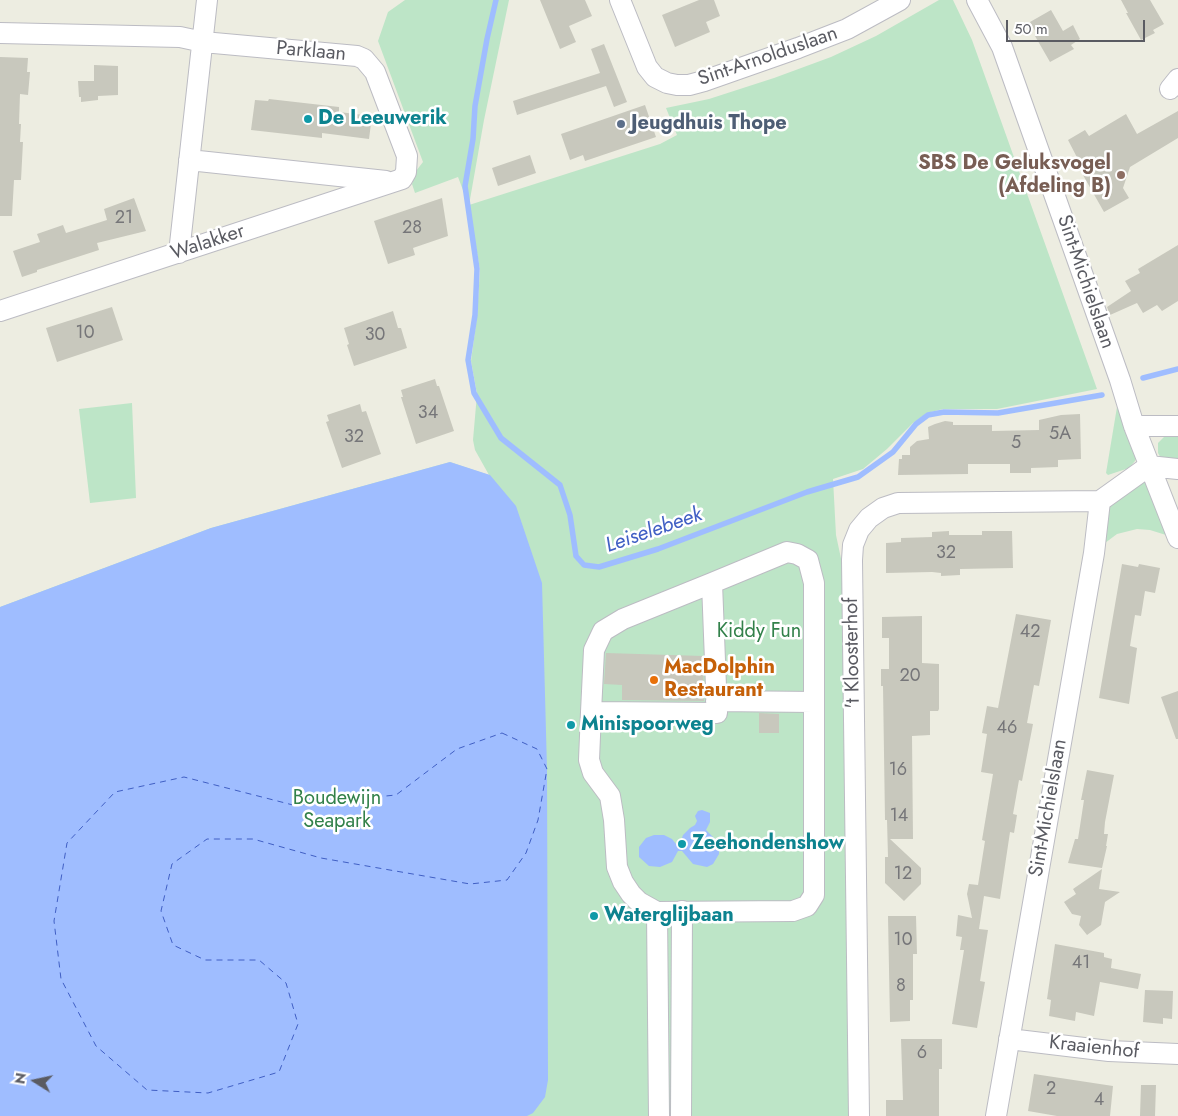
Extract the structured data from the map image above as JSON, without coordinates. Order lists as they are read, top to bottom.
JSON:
{
  "streets": {
    "street": [
      "Parklaan",
      "Sint-Arnolduslaan",
      "Walakker",
      "Sint-Michielslaan",
      "'t Kloosterhof",
      "Kraaienhof"
    ]
  },
  "crossings": [
    ["Parklaan", "Walakker"],
    ["Sint-Michielslaan", "'t Kloosterhof"],
    ["Sint-Michielslaan", "Kraaienhof"]
  ],
  "water": ["Leiselebeek"],
  "parks": ["Kiddy Fun", "Boudewijn Seapark"],
  "places": [
    "De Leeuwerik",
    "Jeugdhuis Thope",
    "SBS De Geluksvogel (Afdeling B)",
    "MacDolphin Restaurant",
    "Minispoorweg",
    "Zeehondenshow",
    "Waterglijbaan"
  ],
  "house_numbers": [
    "21",
    "28",
    "10",
    "30",
    "34",
    "5A",
    "32",
    "5",
    "32",
    "42",
    "20",
    "46",
    "16",
    "14",
    "12",
    "10",
    "41",
    "8",
    "6",
    "2",
    "4"
  ],
  "scale_bar": "50 m",
  "north": "left"
}
